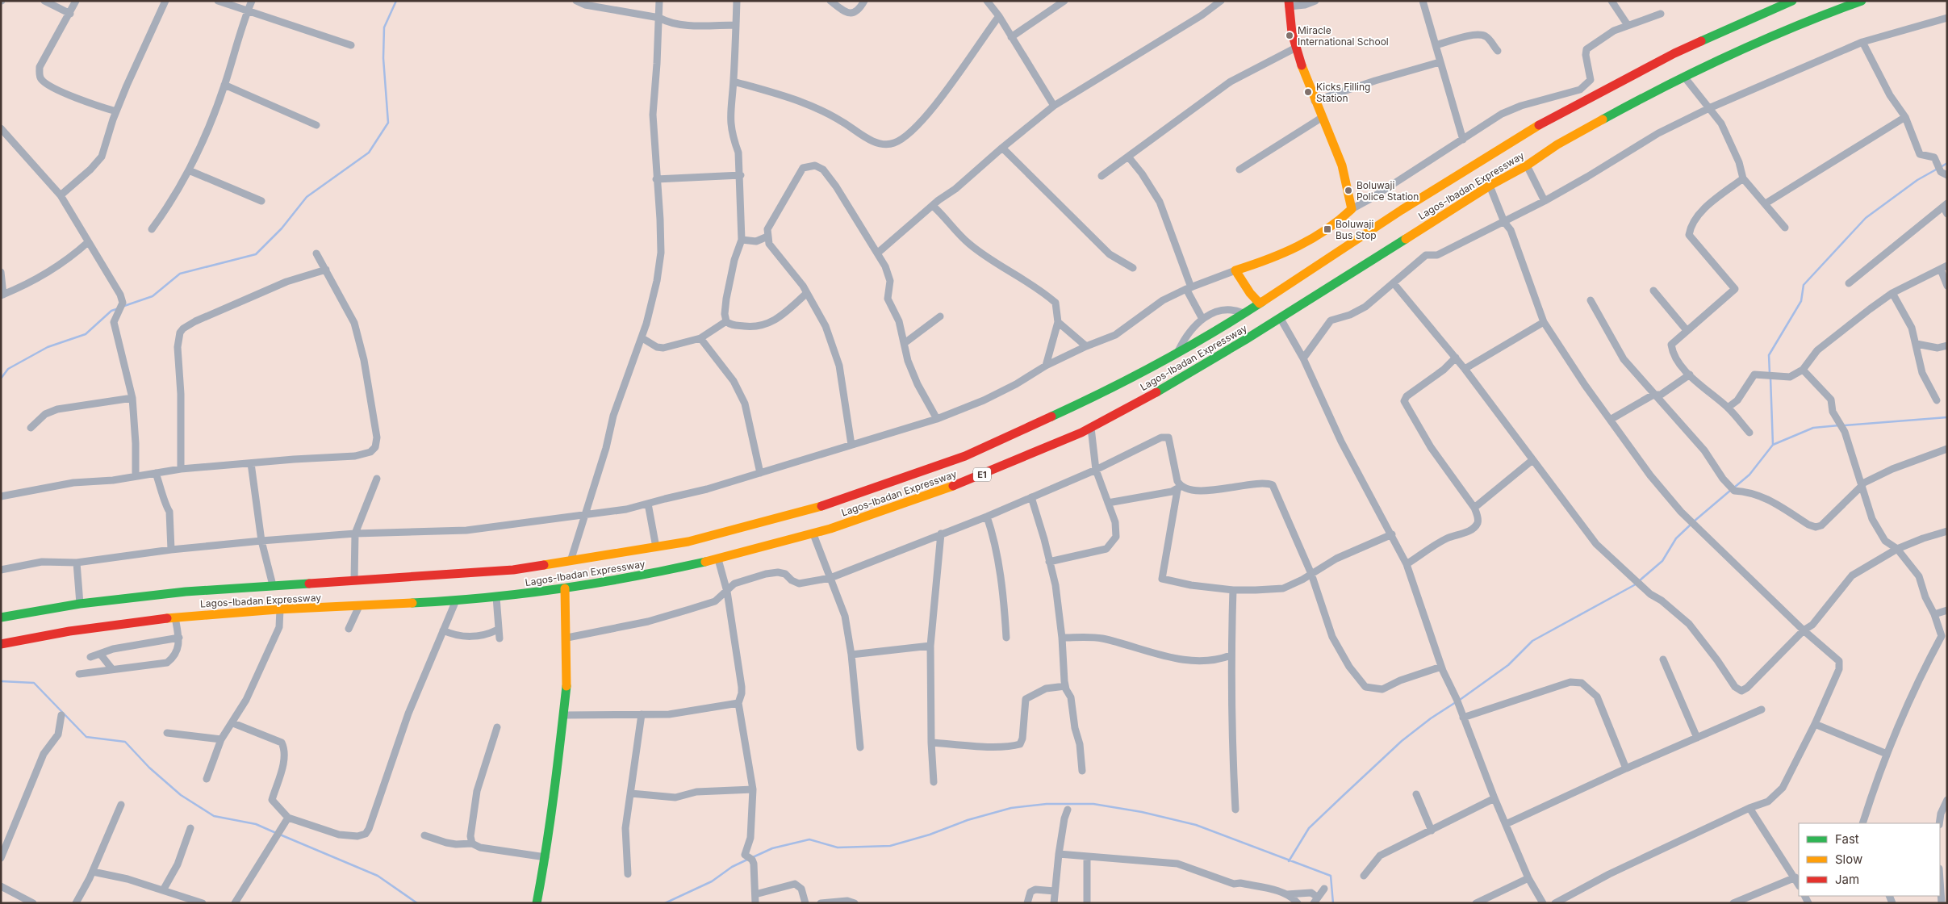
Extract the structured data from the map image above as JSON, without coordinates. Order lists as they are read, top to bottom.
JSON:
{
  "streets": {
    "main road": ["Lagos-Ibadan Expressway", "E1"]
  },
  "places": {
    "other": ["Miracle International School", "Kicks Filling Station", "Boluwaji Police Station"],
    "transit": ["Boluwaji Bus Stop"]
  },
  "legend": ["Fast", "Slow", "Jam"]
}
